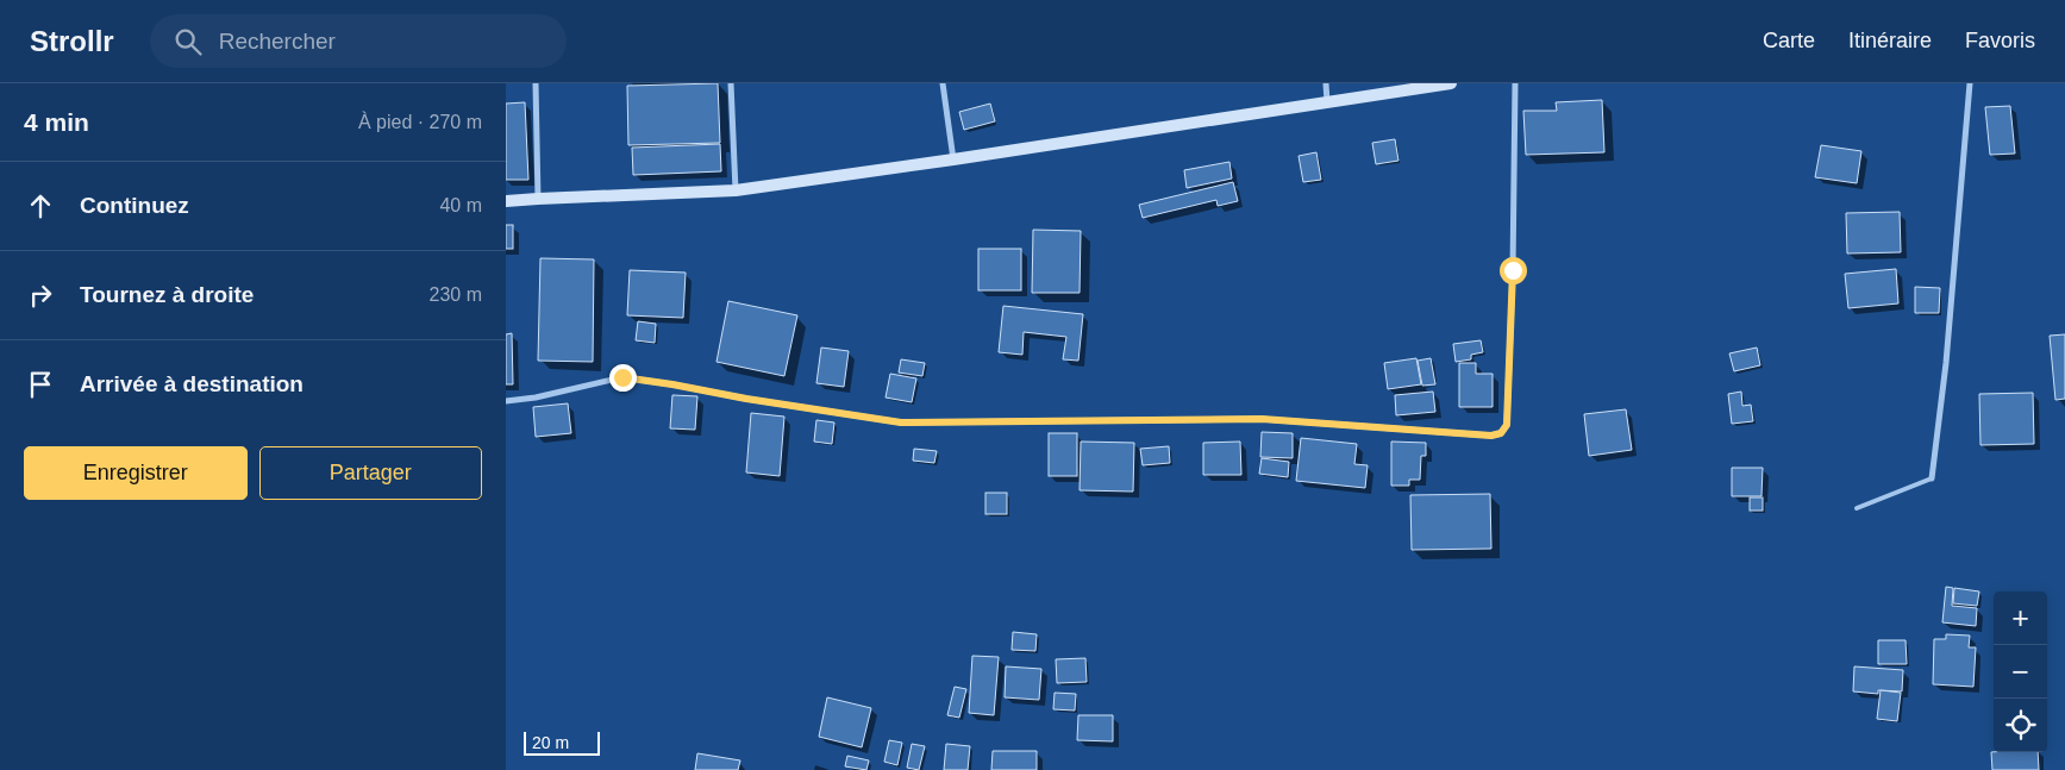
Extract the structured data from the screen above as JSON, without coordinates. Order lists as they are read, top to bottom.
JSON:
{
  "scale_bar": "20 m",
  "page": {
    "header": "Strollr",
    "search": "Rechercher",
    "nav": ["Carte", "Itinéraire", "Favoris"],
    "heading": ["4 min", "À pied · 270 m"],
    "list": [
      ["Continuez", "40 m"],
      ["Tournez à droite", "230 m"],
      "Arrivée à destination"
    ],
    "buttons": ["Enregistrer", "Partager"],
    "map_buttons": ["+", "−"],
    "scale": "20 m"
  }
}
